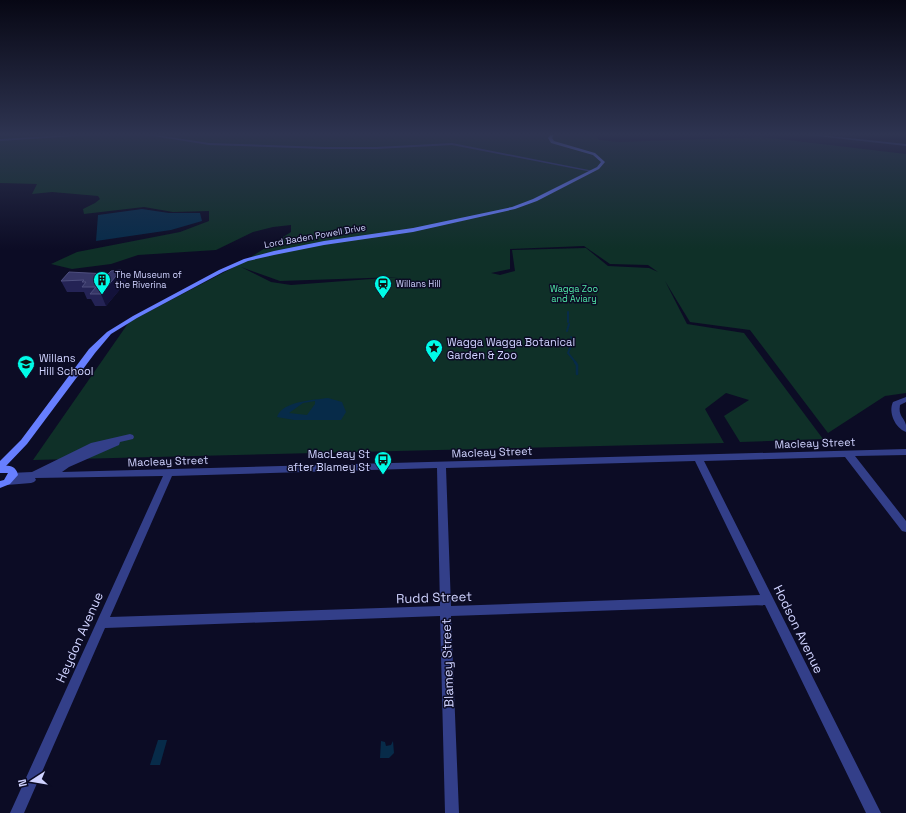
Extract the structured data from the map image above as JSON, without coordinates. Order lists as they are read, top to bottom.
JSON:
{
  "streets": {
    "street": [
      "Lord Baden Powell Drive",
      "Macleay Street",
      "Rudd Street",
      "Hodson Avenue",
      "Heydon Avenue",
      "Blamey Street"
    ]
  },
  "crossings": [
    ["Lord Baden Powell Drive", "Macleay Street"],
    ["Macleay Street", "Hodson Avenue"],
    ["Macleay Street", "Heydon Avenue"],
    ["Macleay Street", "Blamey Street"],
    ["Rudd Street", "Hodson Avenue"],
    ["Rudd Street", "Heydon Avenue"],
    ["Rudd Street", "Blamey Street"]
  ],
  "parks": ["Wagga Zoo and Aviary"],
  "places": {
    "building": ["The Museum of the Riverina"],
    "station": ["Willans Hill"],
    "place": ["Wagga Wagga Botanical Garden & Zoo"],
    "school or university": ["Willans Hill School"],
    "bus stop": ["MacLeay St after Blamey St"]
  },
  "north": "left"
}
